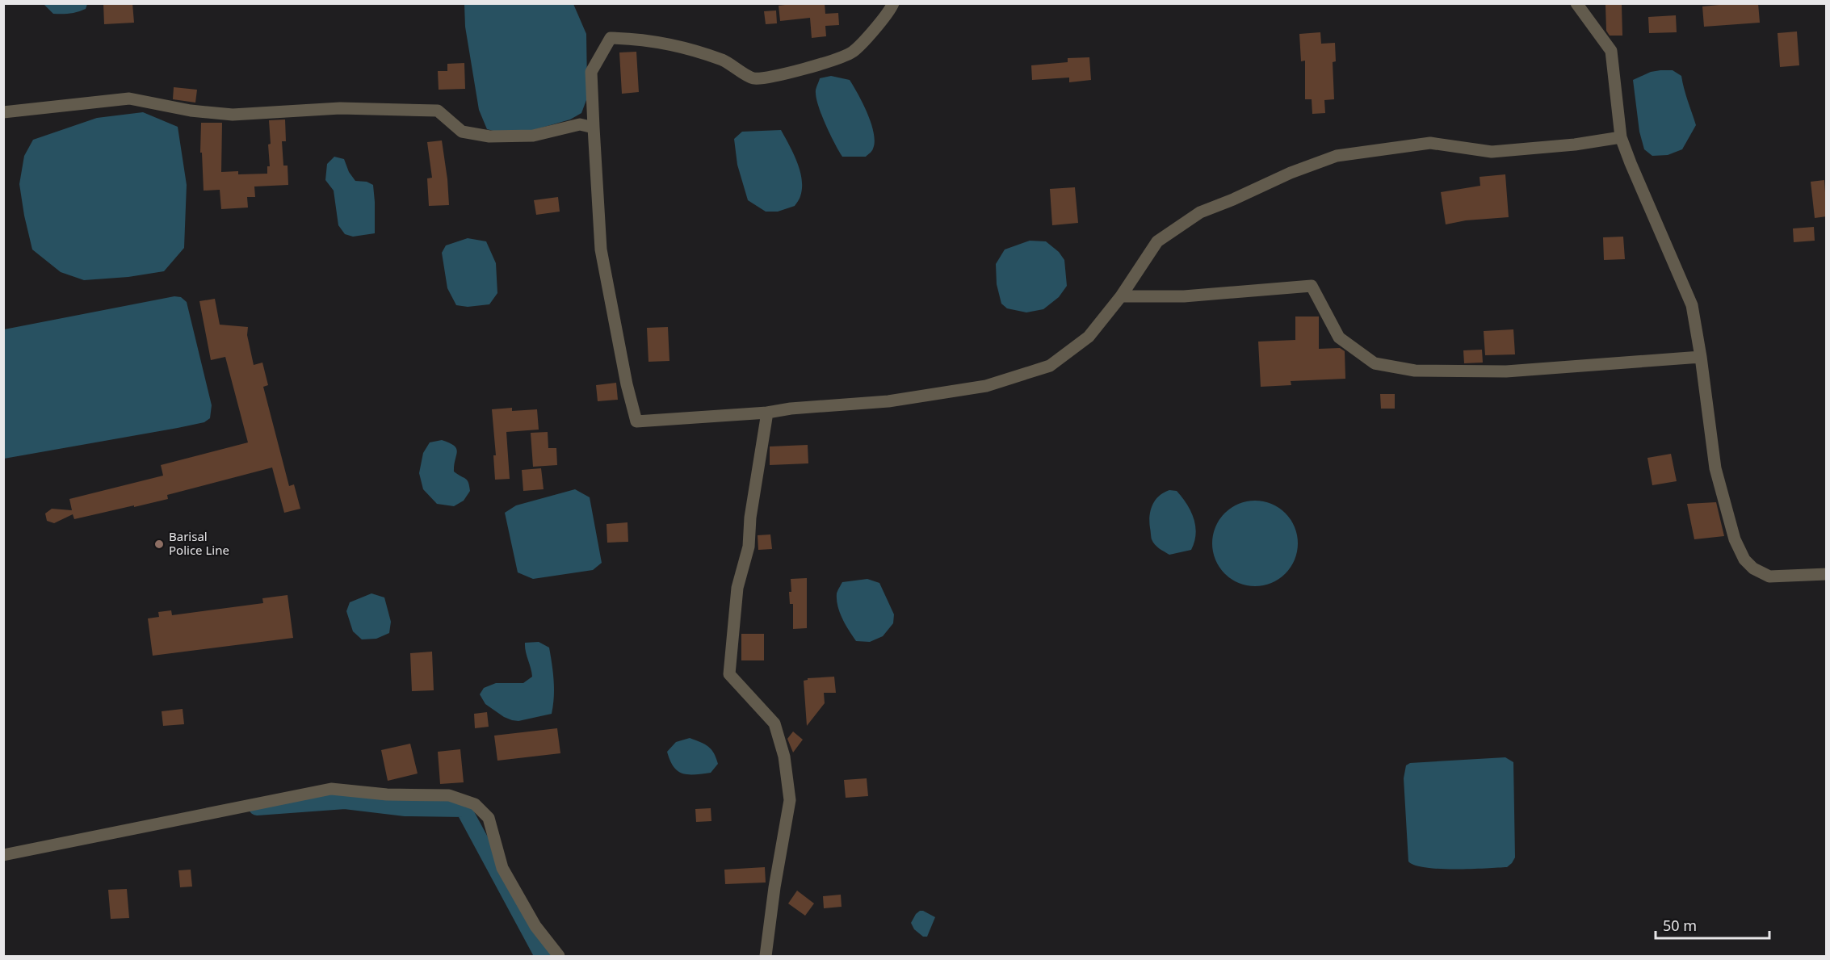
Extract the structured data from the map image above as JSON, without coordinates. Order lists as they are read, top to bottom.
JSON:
{
  "places": ["Barisal Police Line"],
  "scale_bar": "50 m"
}
